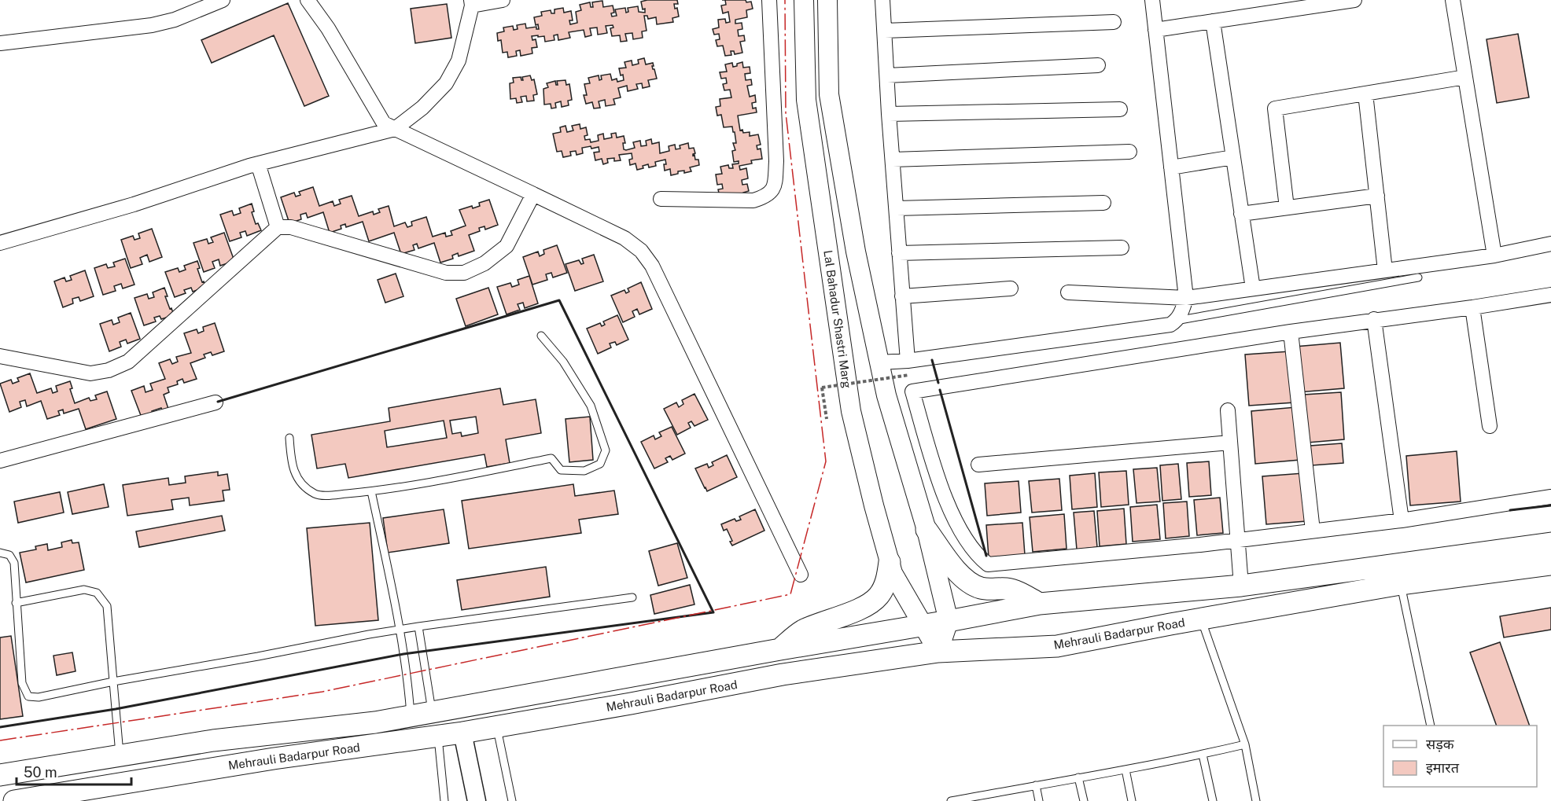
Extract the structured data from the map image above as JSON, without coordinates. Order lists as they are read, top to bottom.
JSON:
{
  "streets": {
    "main road": ["Lal Bahadur Shastri Marg", "Mehrauli Badarpur Road"]
  },
  "crossings": [
    ["Lal Bahadur Shastri Marg", "Mehrauli Badarpur Road"]
  ],
  "legend": ["सड़क", "इमारत"],
  "scale_bar": "50 m"
}
